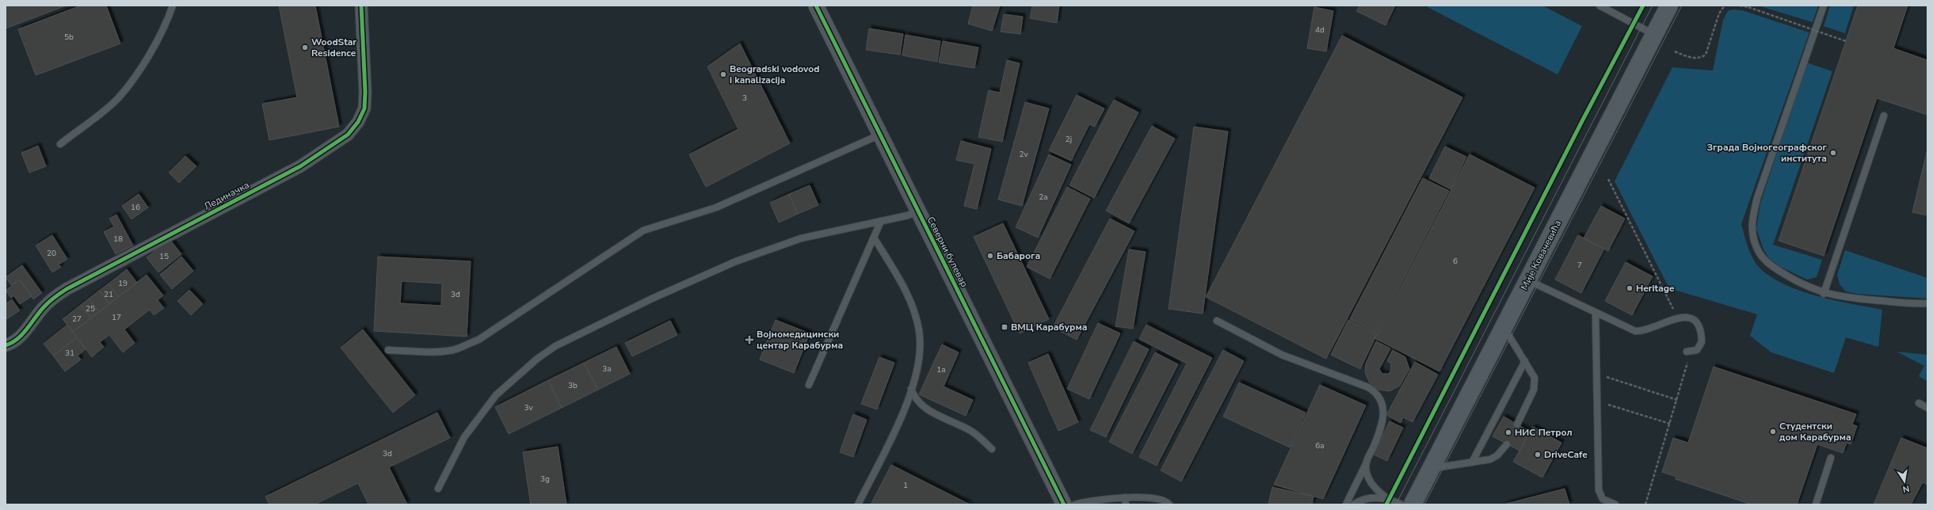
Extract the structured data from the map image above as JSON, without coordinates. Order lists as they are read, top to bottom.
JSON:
{
  "streets": {
    "main road": ["Мије Ковачевића"],
    "street": ["Лединачка", "Северни булевар"]
  },
  "places": {
    "other": [
      "WoodStar Residence",
      "Beogradski vodovod i kanalizacija",
      "Зграда Војногеографског института",
      "Бабарога",
      "Heritage",
      "Студентски дом Карабурма",
      "НИС Петрол",
      "DriveCafe"
    ],
    "transit": ["ВМЦ Карабурма"],
    "health": ["Војномедицински центар Карабурма"]
  },
  "house_numbers": [
    "4d",
    "5b",
    "3",
    "2j",
    "2v",
    "2a",
    "16",
    "18",
    "20",
    "15",
    "6",
    "7",
    "19",
    "21",
    "3đ",
    "25",
    "17",
    "27",
    "31",
    "3a",
    "1a",
    "3b",
    "3v",
    "6a",
    "3d",
    "3g",
    "1"
  ],
  "north": "bottom"
}
